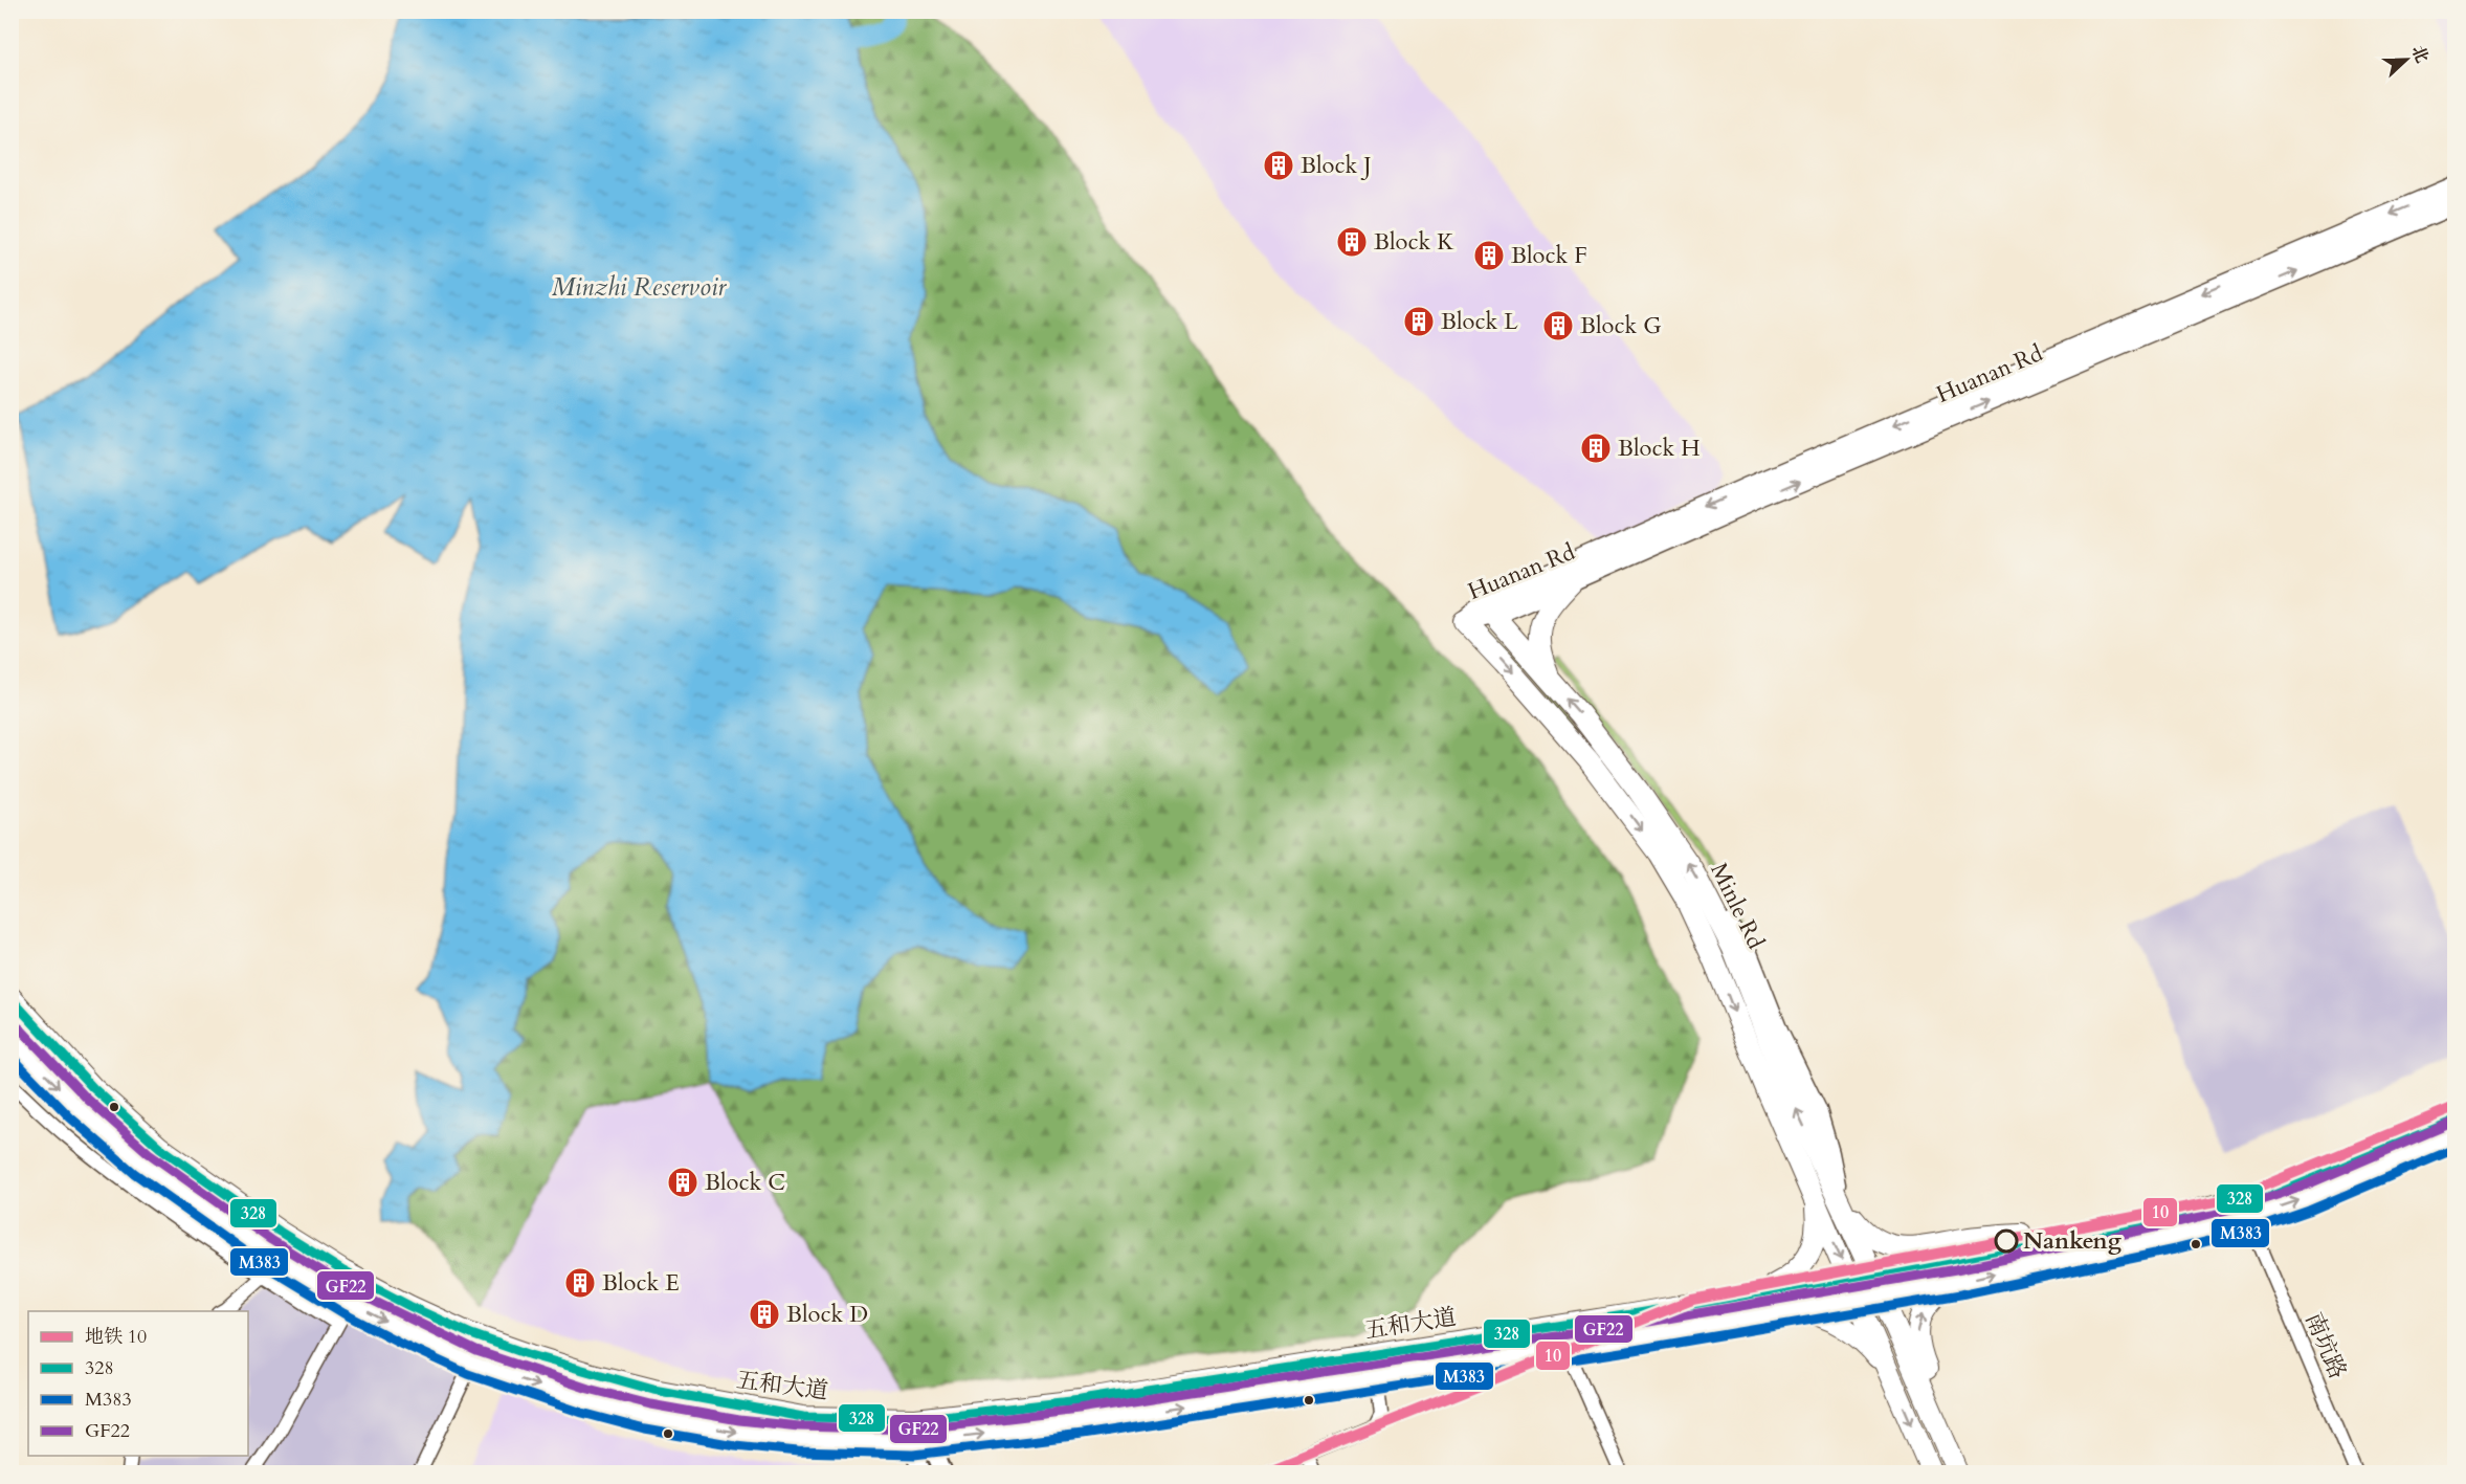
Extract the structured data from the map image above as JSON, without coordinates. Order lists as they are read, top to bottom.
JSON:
{
  "streets": {
    "main road": ["Huanan Rd", "Minle Rd", "五和大道"],
    "street": ["南坑路"]
  },
  "crossings": [
    ["Huanan Rd", "Minle Rd"],
    ["Minle Rd", "五和大道"]
  ],
  "water": ["Minzhi Reservoir"],
  "places": {
    "building": [
      "Block J",
      "Block K",
      "Block F",
      "Block L",
      "Block G",
      "Block H",
      "Block C",
      "Block E",
      "Block D"
    ],
    "other": ["Nankeng"]
  },
  "lines": [
    "transit line 328",
    "transit line GF22",
    "transit line M383",
    "metro line 10"
  ],
  "legend": [
    "地铁 10",
    "328",
    "M383",
    "GF22"
  ],
  "north": "right"
}
